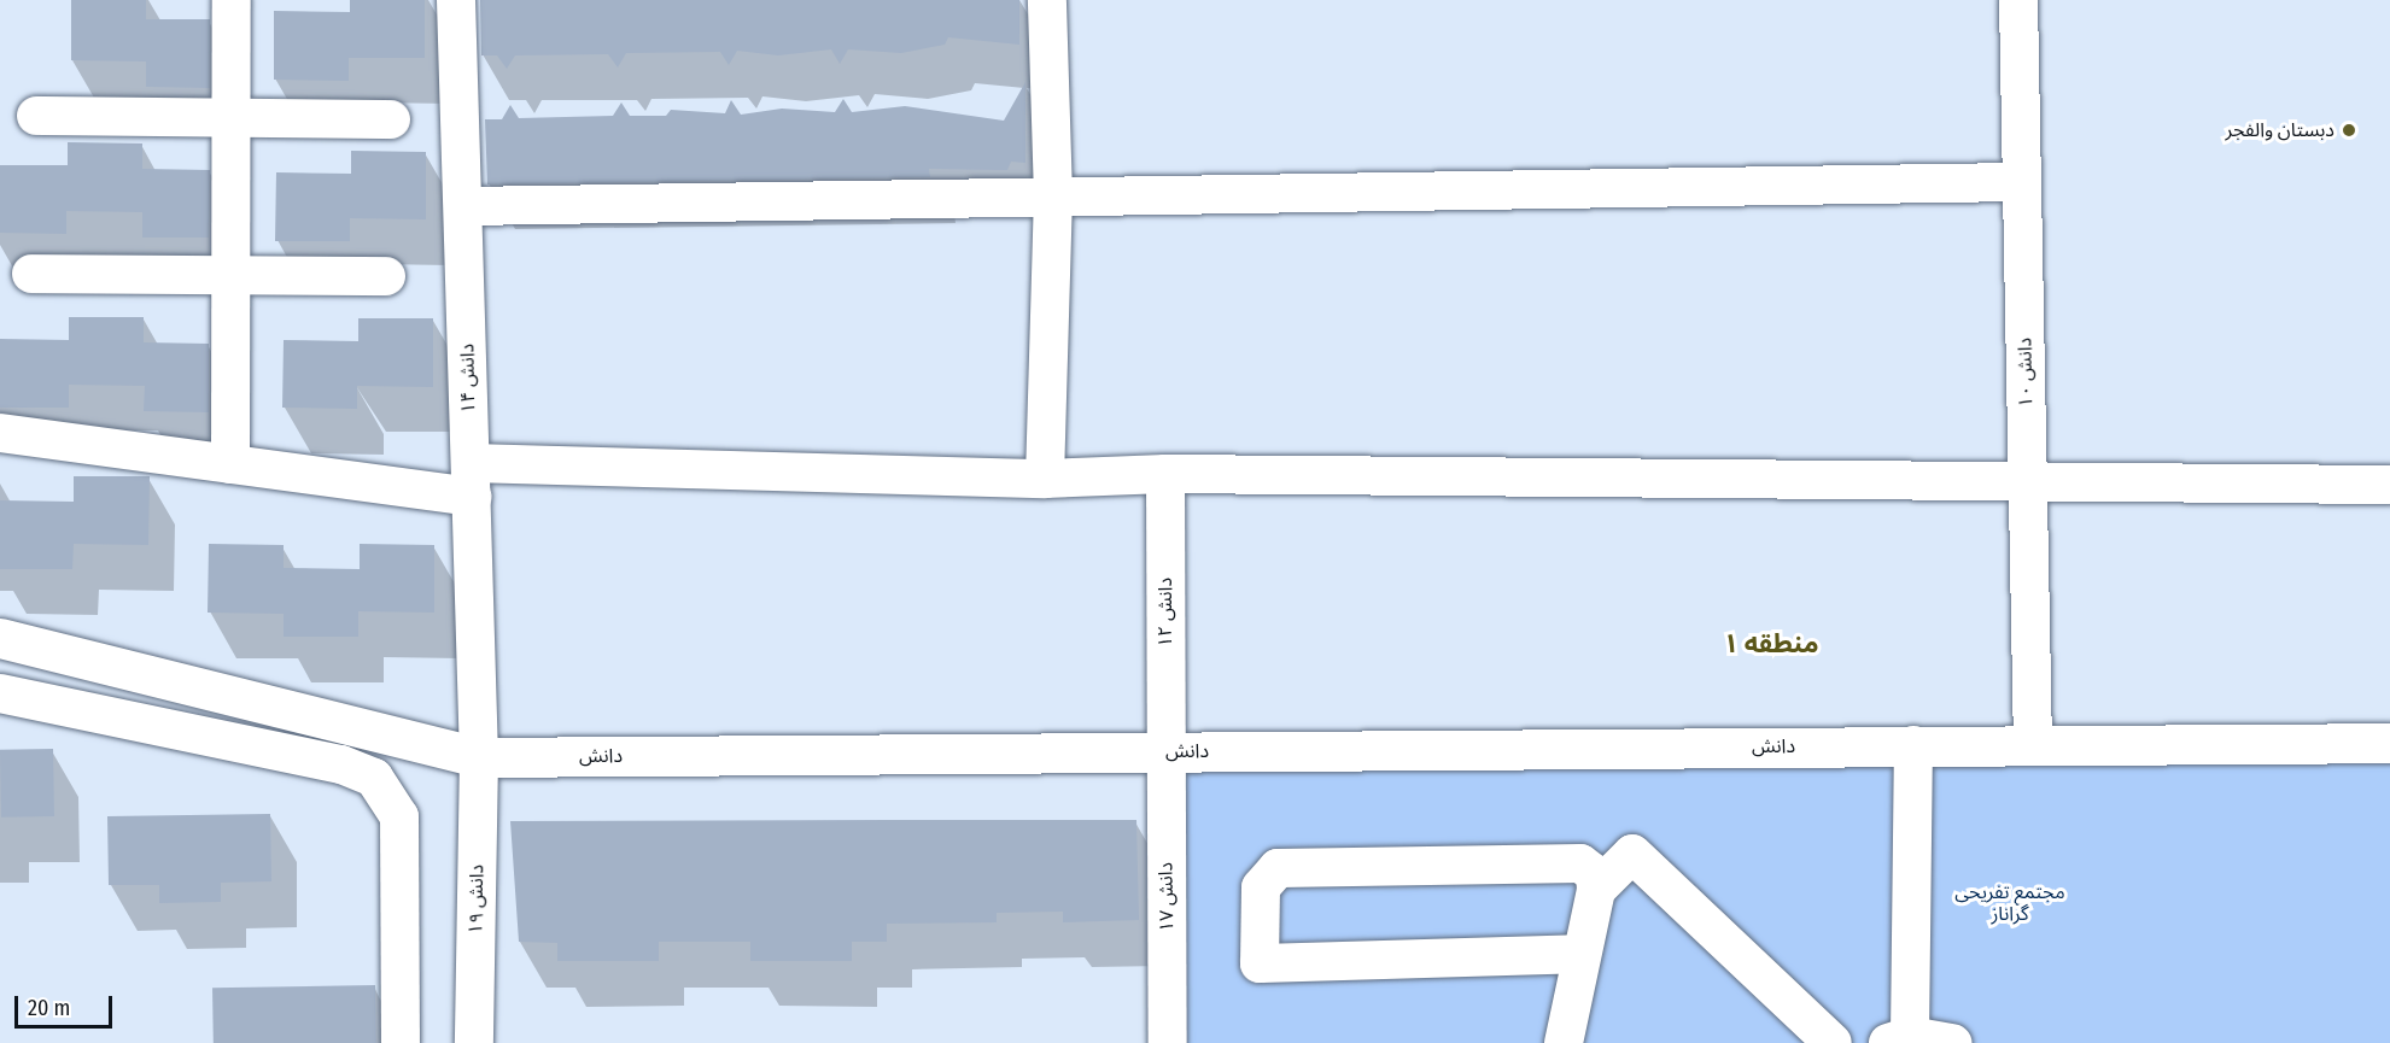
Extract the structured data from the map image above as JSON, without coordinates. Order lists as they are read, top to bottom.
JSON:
{
  "streets": {
    "street": [
      "دانش ۱۰",
      "دانش ۱۴",
      "دانش ۱۲",
      "دانش",
      "دانش ۱۷",
      "دانش ۱۹"
    ]
  },
  "crossings": [
    ["دانش ۱۰", "دانش"],
    ["دانش ۱۴", "دانش"],
    ["دانش ۱۴", "دانش ۱۹"],
    ["دانش ۱۲", "دانش"],
    ["دانش ۱۲", "دانش ۱۷"],
    ["دانش", "دانش ۱۷"],
    ["دانش", "دانش ۱۹"]
  ],
  "districts": ["منطقه ۱"],
  "parks": ["مجتمع تفریحی گراناز"],
  "places": ["دبستان والفجر"],
  "scale_bar": "20 m"
}
